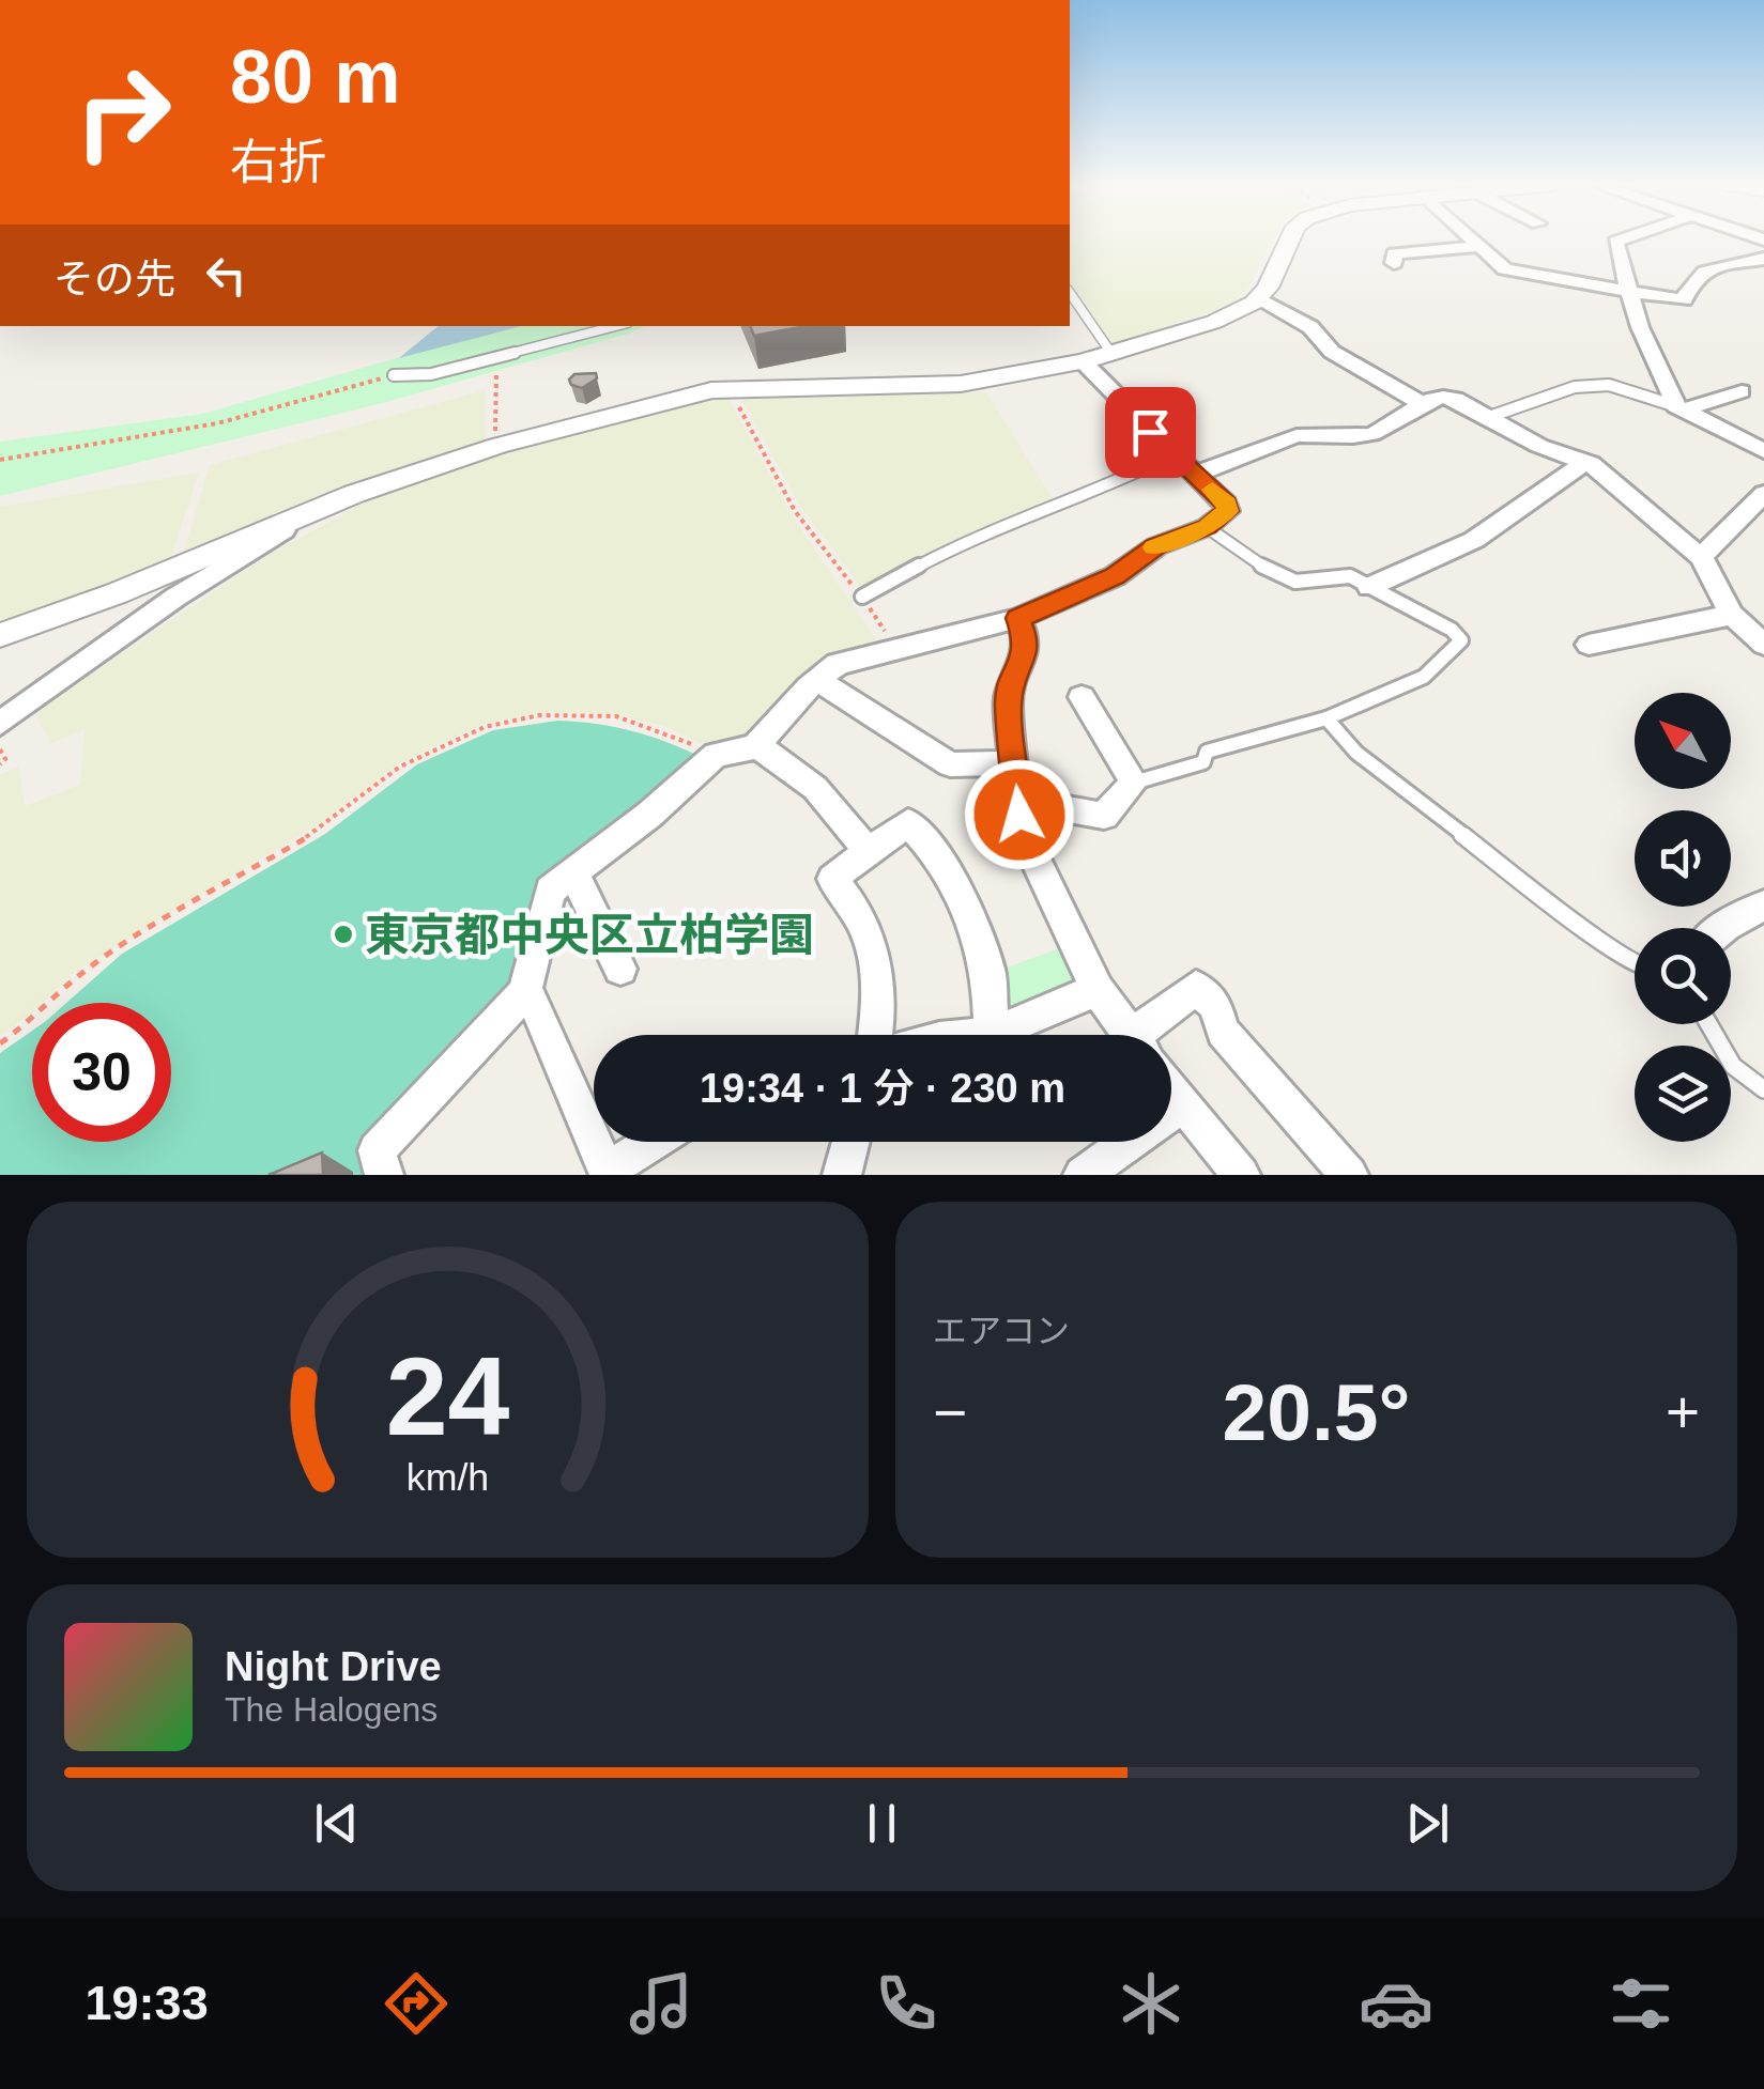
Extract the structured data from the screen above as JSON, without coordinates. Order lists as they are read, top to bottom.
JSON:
{
  "places": ["東京都中央区立柏学園"],
  "north": "top left",
  "page": {
    "turn": ["80 m", "右折"],
    "then": "その先",
    "limit": "30",
    "trip": "19:34 · 1 分 · 230 m",
    "tile": "エアコン",
    "heat": ["−", "20.5°", "+"],
    "song": ["Night Drive", "The Halogens"],
    "tabs": "19:33",
    "gauge": ["24", "km/h"]
  }
}
